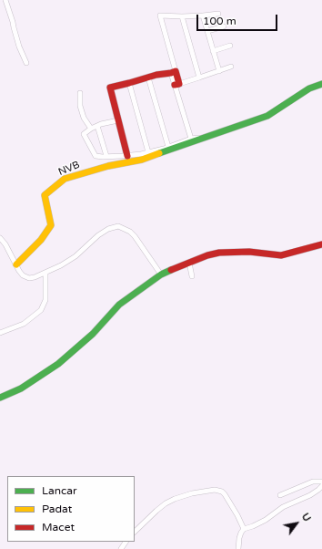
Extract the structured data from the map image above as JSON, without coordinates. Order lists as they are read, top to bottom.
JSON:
{
  "streets": {
    "street": ["NVB"]
  },
  "legend": ["Lancar", "Padat", "Macet"],
  "scale_bar": "100 m",
  "north": "top right"
}
